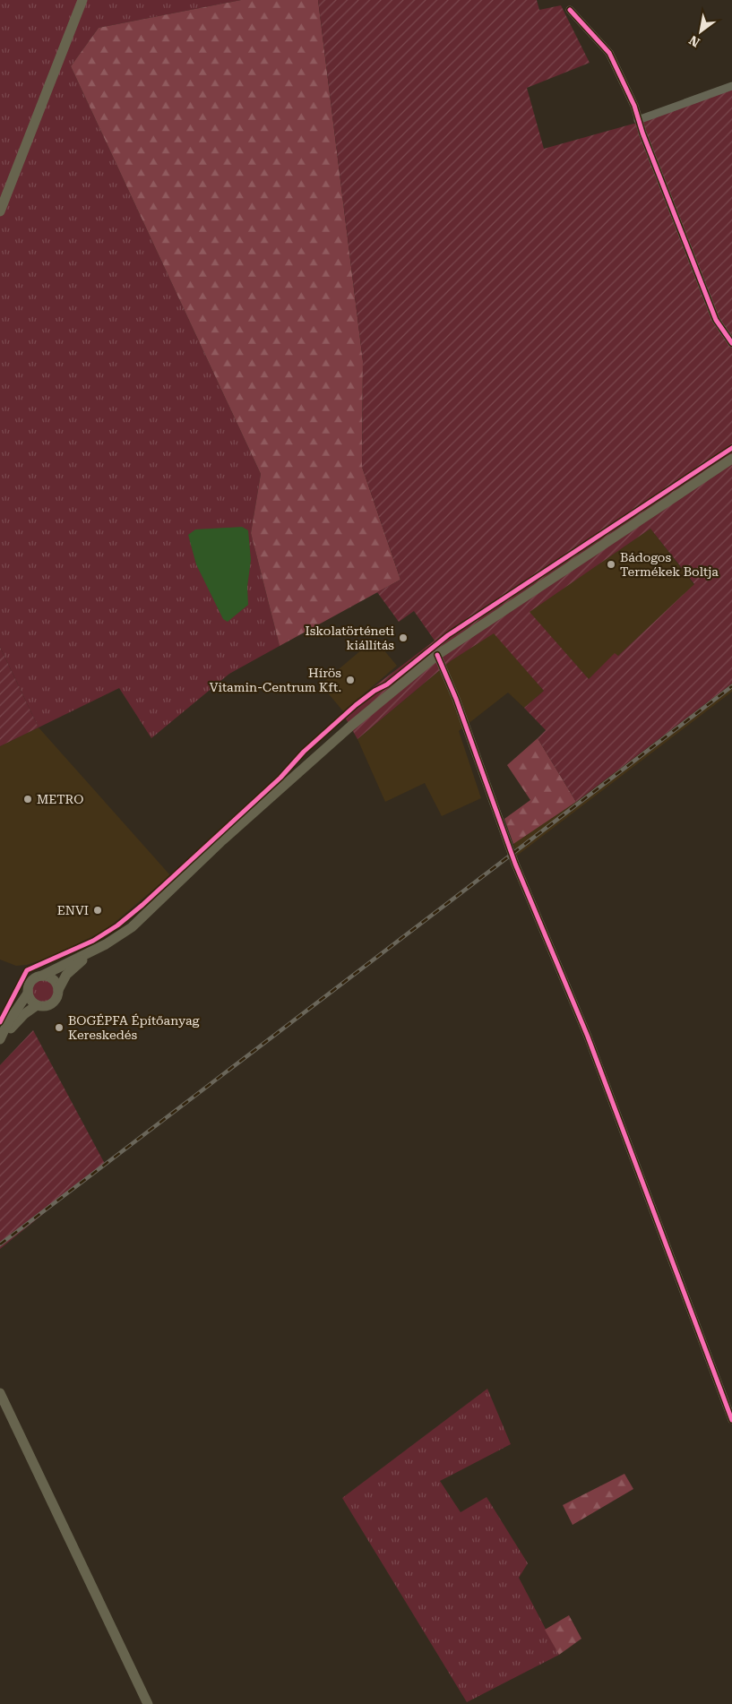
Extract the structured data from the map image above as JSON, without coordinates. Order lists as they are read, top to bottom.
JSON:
{
  "places": [
    "Bádogos Termékek Boltja",
    "Iskolatörténeti kiállítás",
    "Hírös Vitamin-Centrum Kft.",
    "METRO",
    "ENVI",
    "BOGÉPFA Építőanyag Kereskedés"
  ],
  "north": "bottom left"
}
